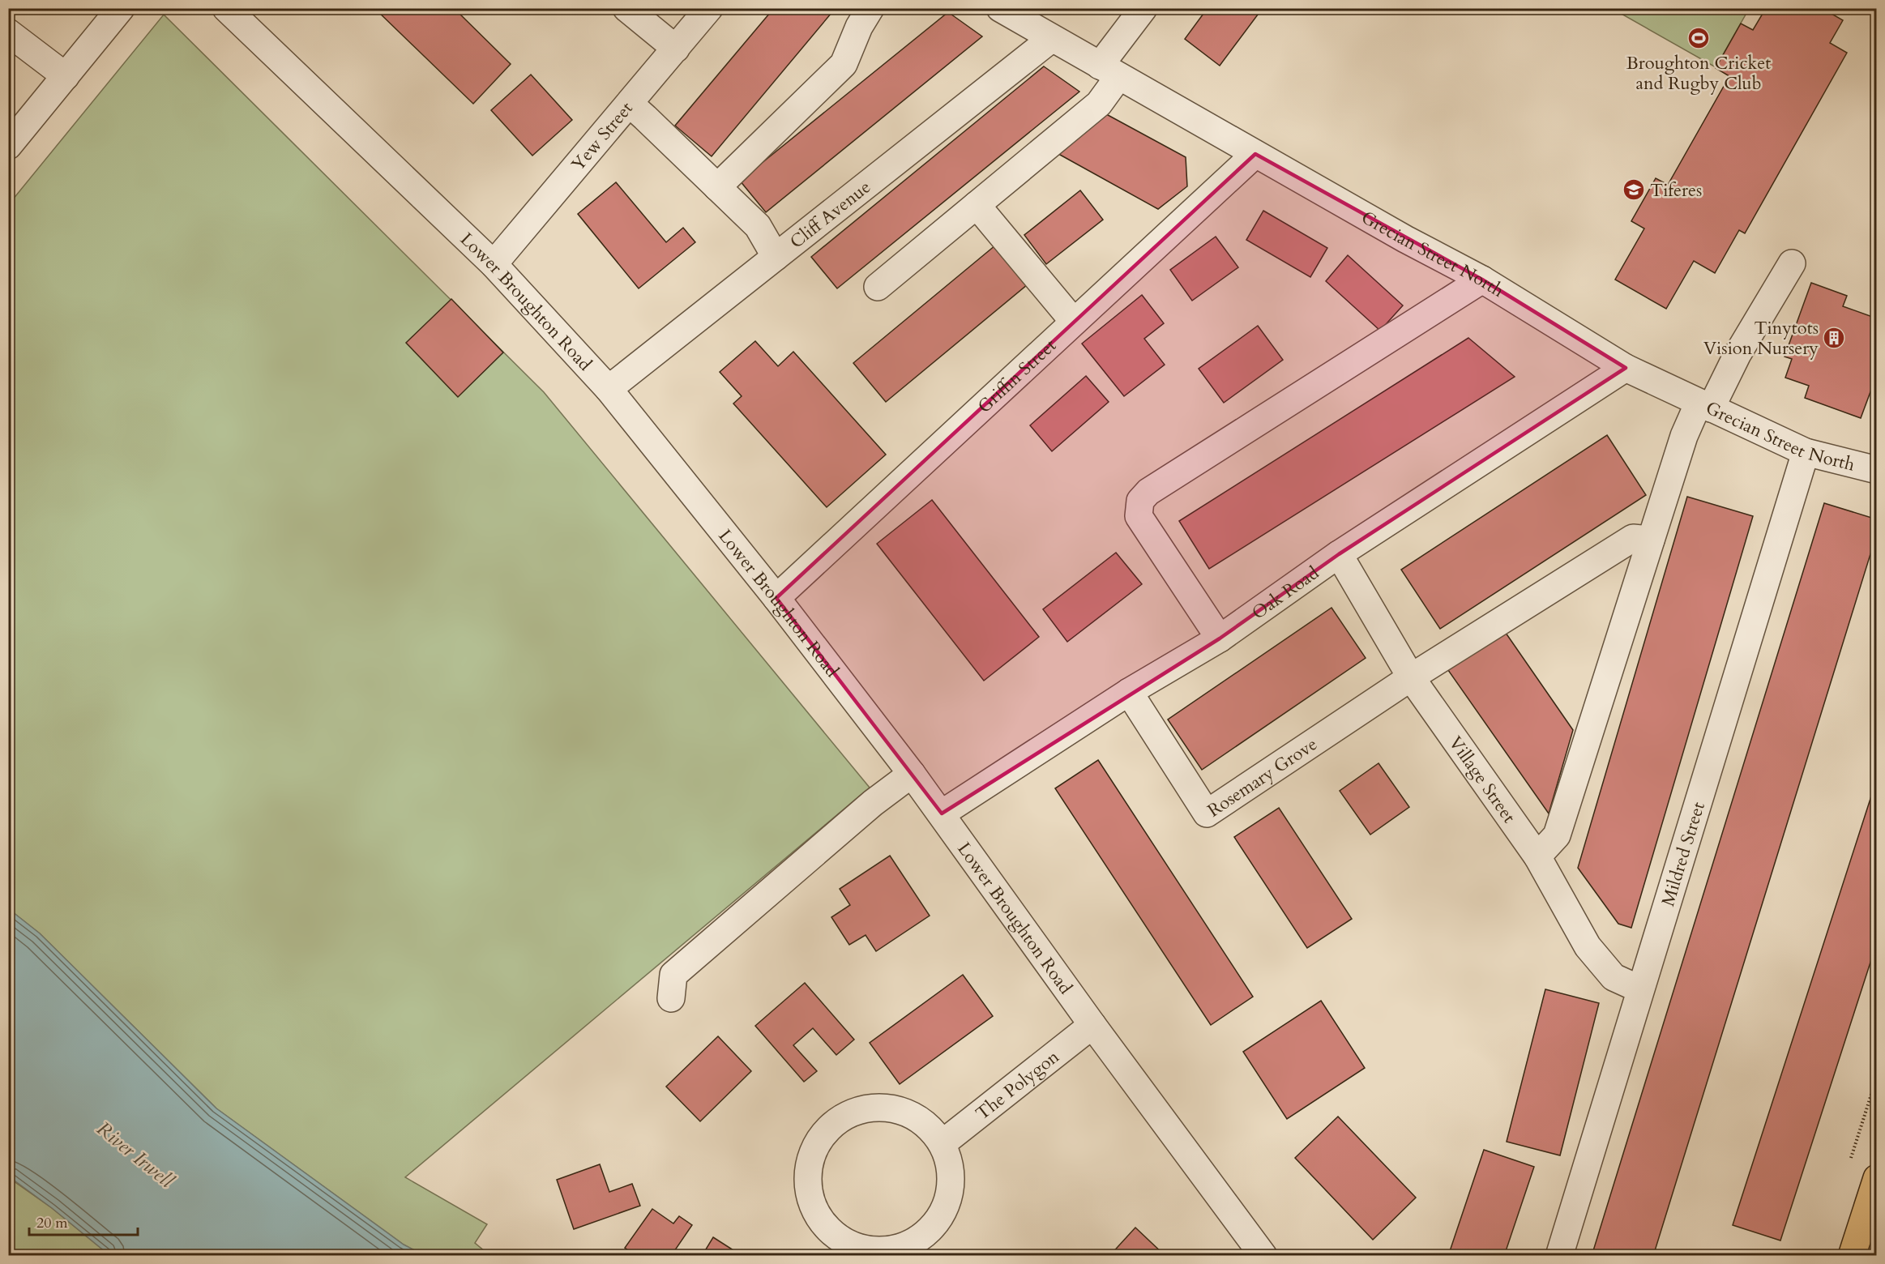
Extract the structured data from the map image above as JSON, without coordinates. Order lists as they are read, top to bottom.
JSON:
{
  "streets": {
    "street": [
      "Yew Street",
      "Cliff Avenue",
      "Grecian Street North",
      "Lower Broughton Road",
      "Griffin Street",
      "Oak Road",
      "Rosemary Grove",
      "Village Street",
      "Mildred Street",
      "The Polygon"
    ]
  },
  "crossings": [
    ["Yew Street", "Lower Broughton Road"],
    ["Cliff Avenue", "Grecian Street North"],
    ["Cliff Avenue", "Lower Broughton Road"],
    ["Grecian Street North", "Griffin Street"],
    ["Grecian Street North", "Oak Road"],
    ["Grecian Street North", "Mildred Street"],
    ["Lower Broughton Road", "Griffin Street"],
    ["Lower Broughton Road", "Oak Road"],
    ["Lower Broughton Road", "The Polygon"],
    ["Oak Road", "Rosemary Grove"],
    ["Oak Road", "Village Street"],
    ["Rosemary Grove", "Village Street"],
    ["Village Street", "Mildred Street"]
  ],
  "water": ["River Irwell"],
  "places": {
    "sports": ["Broughton Cricket and Rugby Club"],
    "school or university": ["Tiferes"],
    "building": ["Tinytots Vision Nursery"]
  },
  "scale_bar": "20 m"
}
